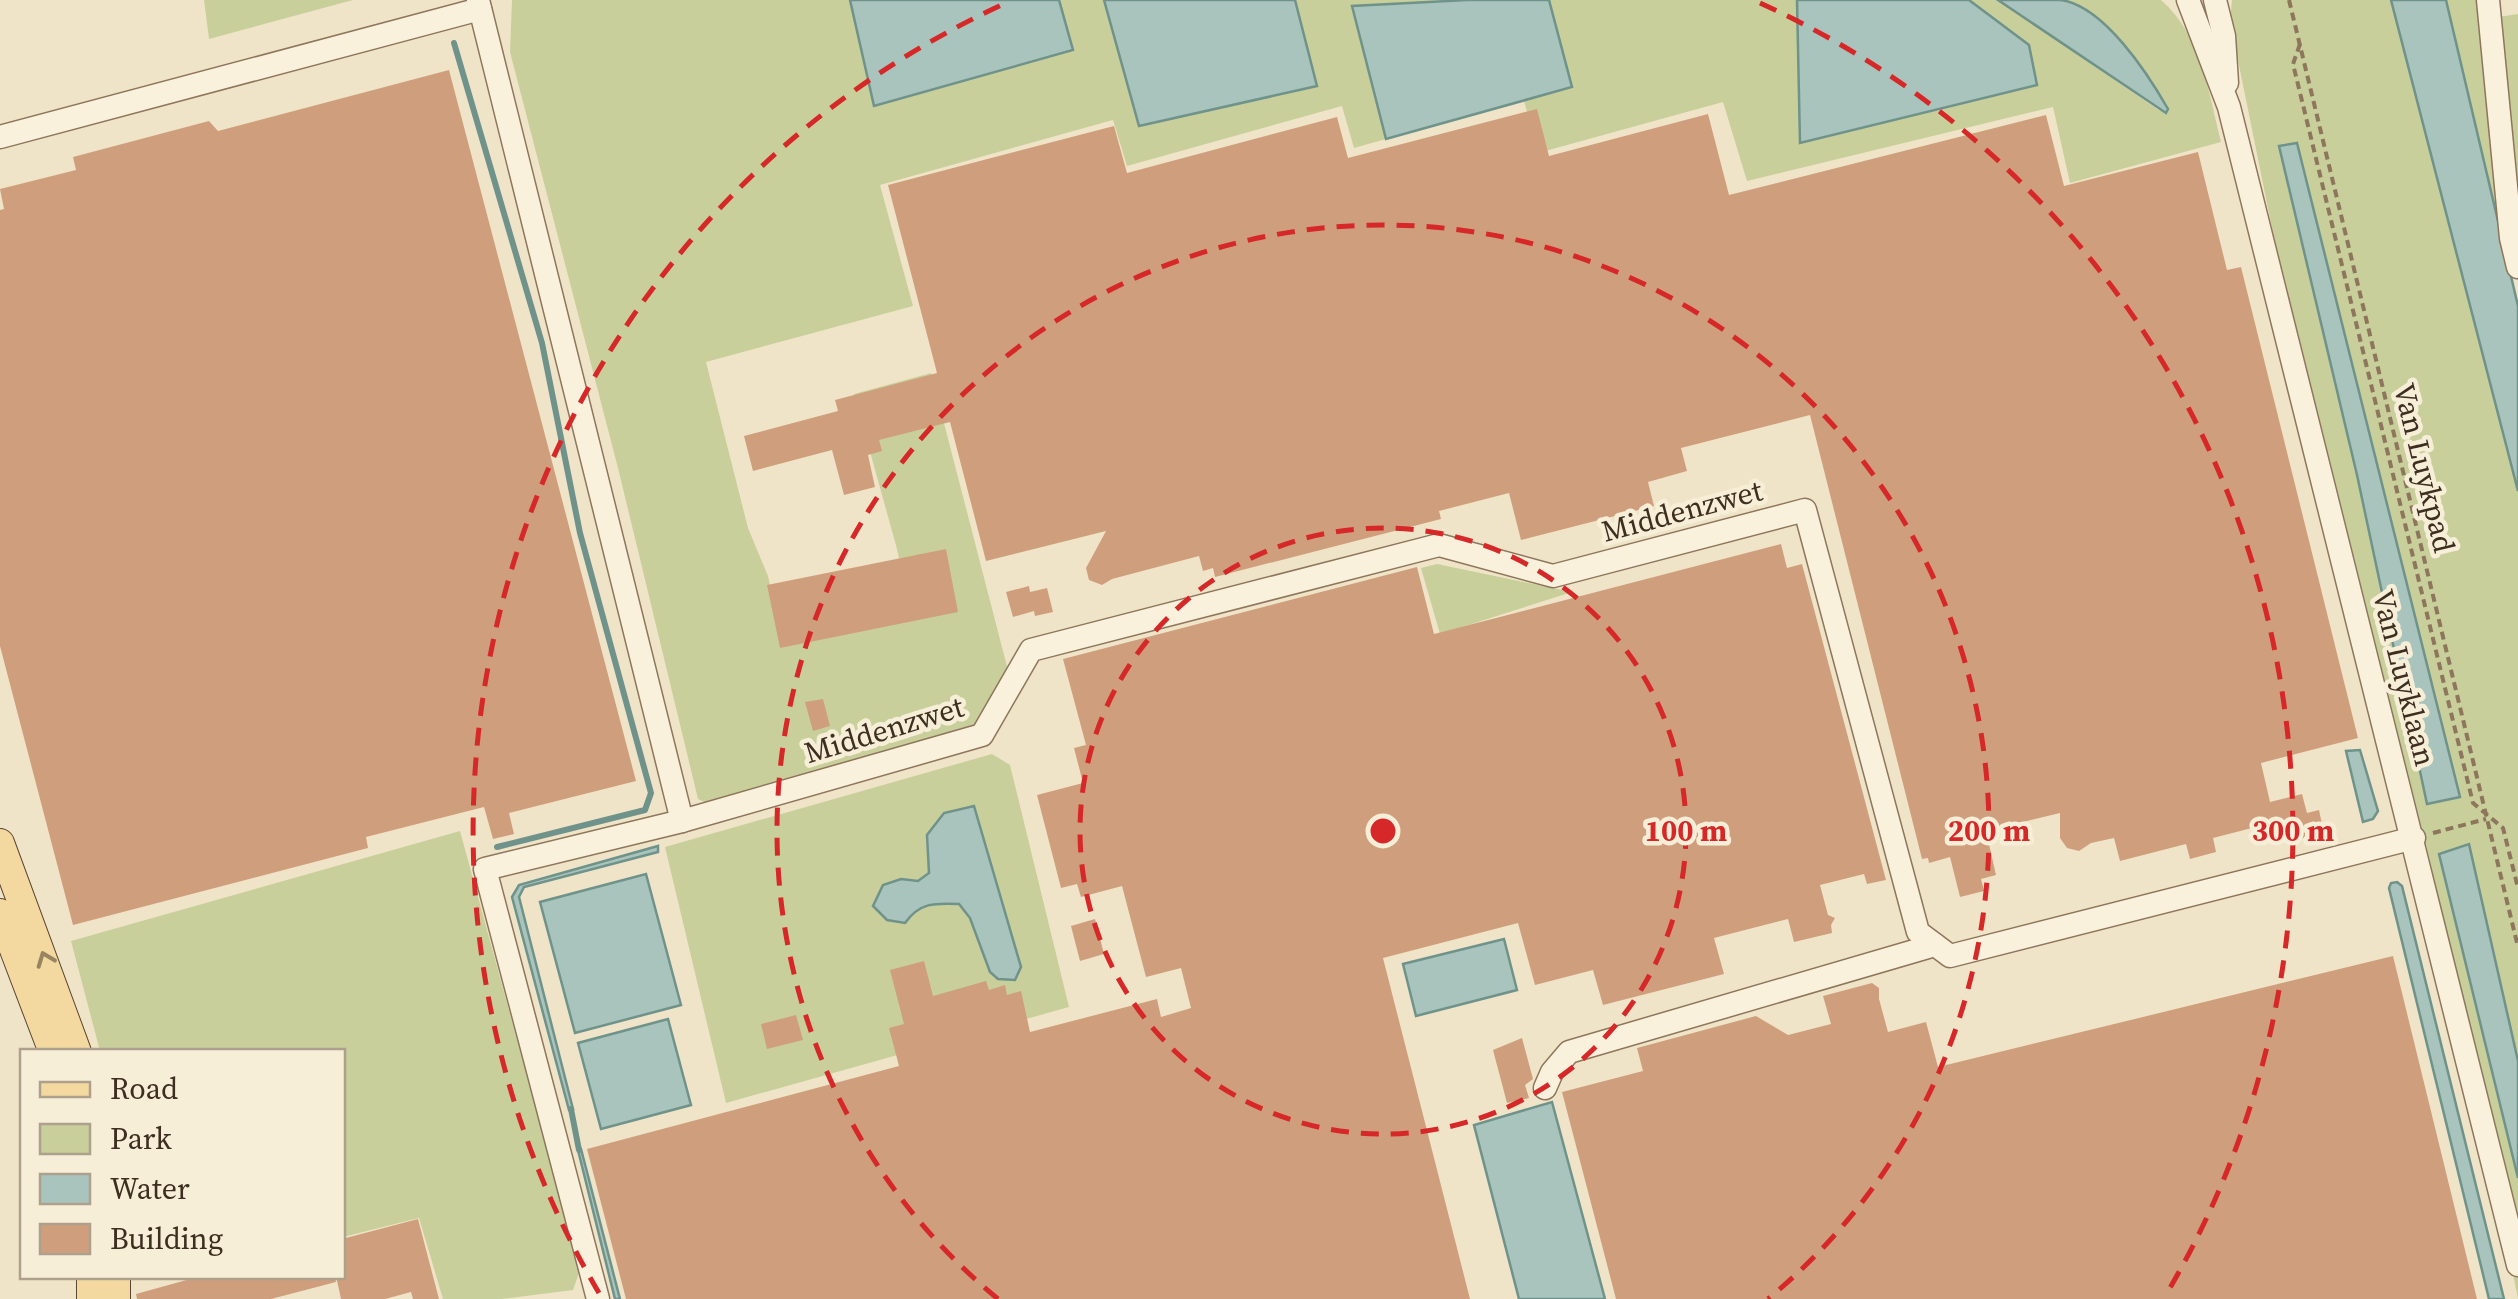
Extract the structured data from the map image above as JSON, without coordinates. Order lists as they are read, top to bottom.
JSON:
{
  "streets": {
    "street": ["Middenzwet", "Van Luyklaan"],
    "path": ["Van Luykpad"]
  },
  "legend": [
    "Road",
    "Park",
    "Water",
    "Building"
  ],
  "rings": ["100 m", "200 m", "300 m"]
}
